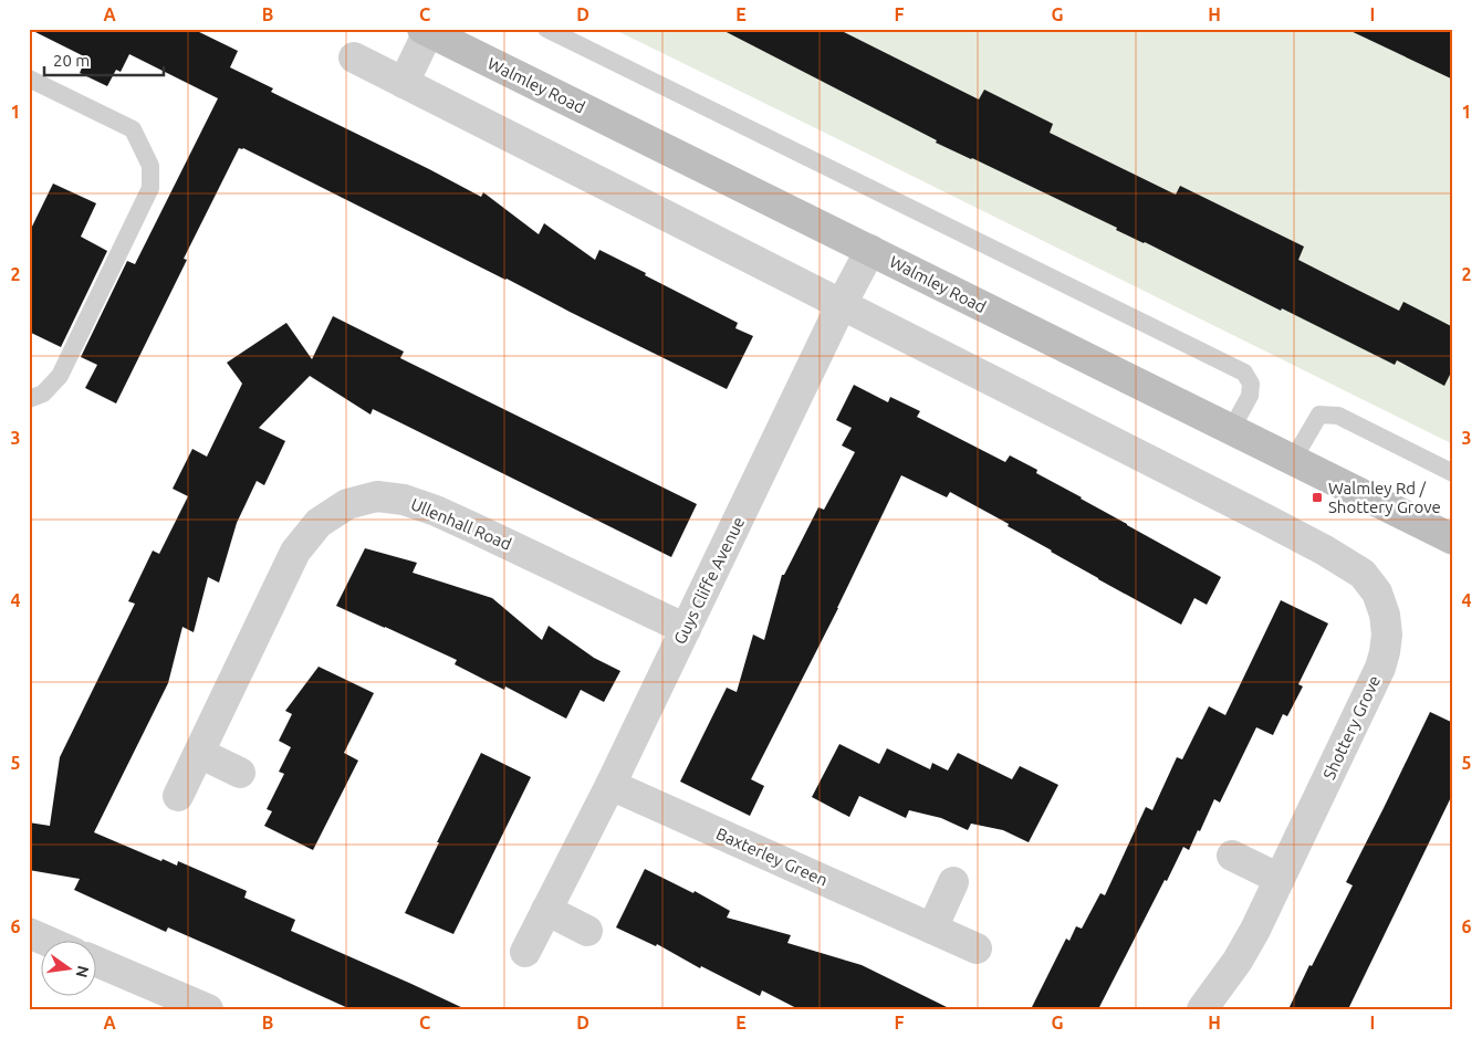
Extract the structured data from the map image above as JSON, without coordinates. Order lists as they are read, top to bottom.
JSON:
{
  "streets": {
    "main road": ["Walmley Road"],
    "street": [
      "Ullenhall Road",
      "Guys Cliffe Avenue",
      "Shottery Grove",
      "Baxterley Green"
    ]
  },
  "crossings": [
    ["Walmley Road", "Guys Cliffe Avenue"],
    ["Ullenhall Road", "Guys Cliffe Avenue"],
    ["Guys Cliffe Avenue", "Shottery Grove"],
    ["Guys Cliffe Avenue", "Baxterley Green"]
  ],
  "places": {
    "transit": ["Walmley Rd / Shottery Grove"]
  },
  "scale_bar": "20 m",
  "north": "right",
  "grid": {
    "columns": [
      "A",
      "B",
      "C",
      "D",
      "E",
      "F",
      "G",
      "H",
      "I"
    ],
    "rows": [
      "1",
      "2",
      "3",
      "4",
      "5",
      "6"
    ]
  }
}
